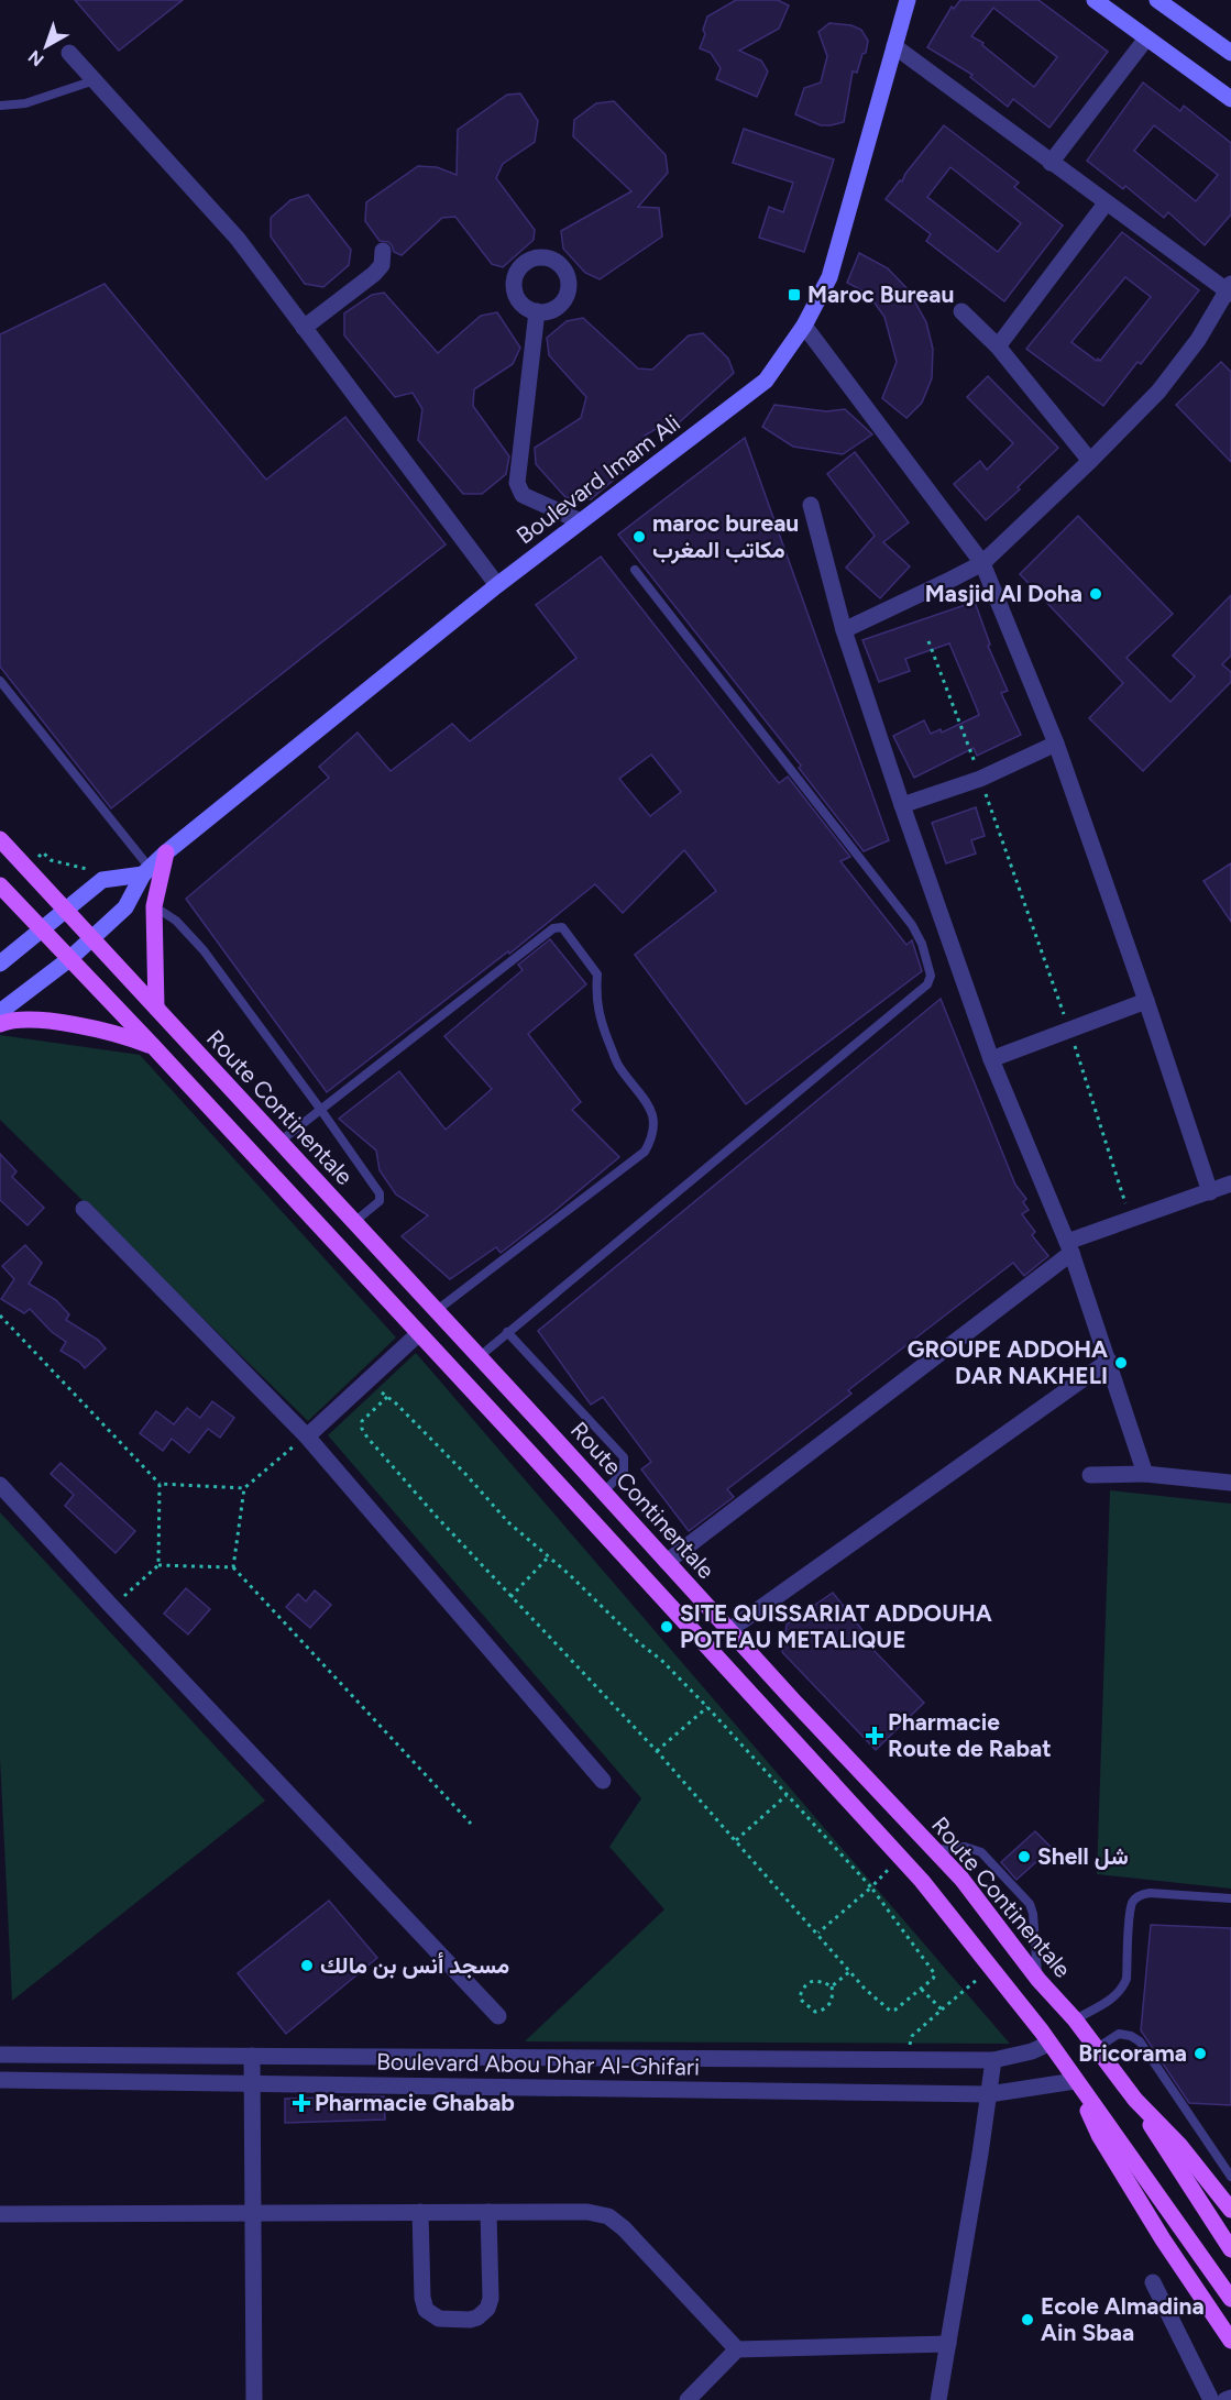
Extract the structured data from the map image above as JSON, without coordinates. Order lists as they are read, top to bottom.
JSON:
{
  "streets": {
    "main road": ["Route Continentale"],
    "street": ["Boulevard Imam Ali", "Boulevard Abou Dhar Al-Ghifari"]
  },
  "crossings": [
    ["Boulevard Imam Ali", "Route Continentale"]
  ],
  "places": {
    "transit": ["Maroc Bureau"],
    "other": [
      "maroc bureau مكاتب المغرب",
      "Masjid Al Doha",
      "GROUPE ADDOHA DAR NAKHELI",
      "SITE QUISSARIAT ADDOUHA POTEAU METALIQUE",
      "Shell شل",
      "مسجد أنس بن مالك",
      "Bricorama",
      "Ecole Almadina Ain Sbaa"
    ],
    "health": ["Pharmacie Route de Rabat", "Pharmacie Ghabab"]
  },
  "north": "bottom left"
}
